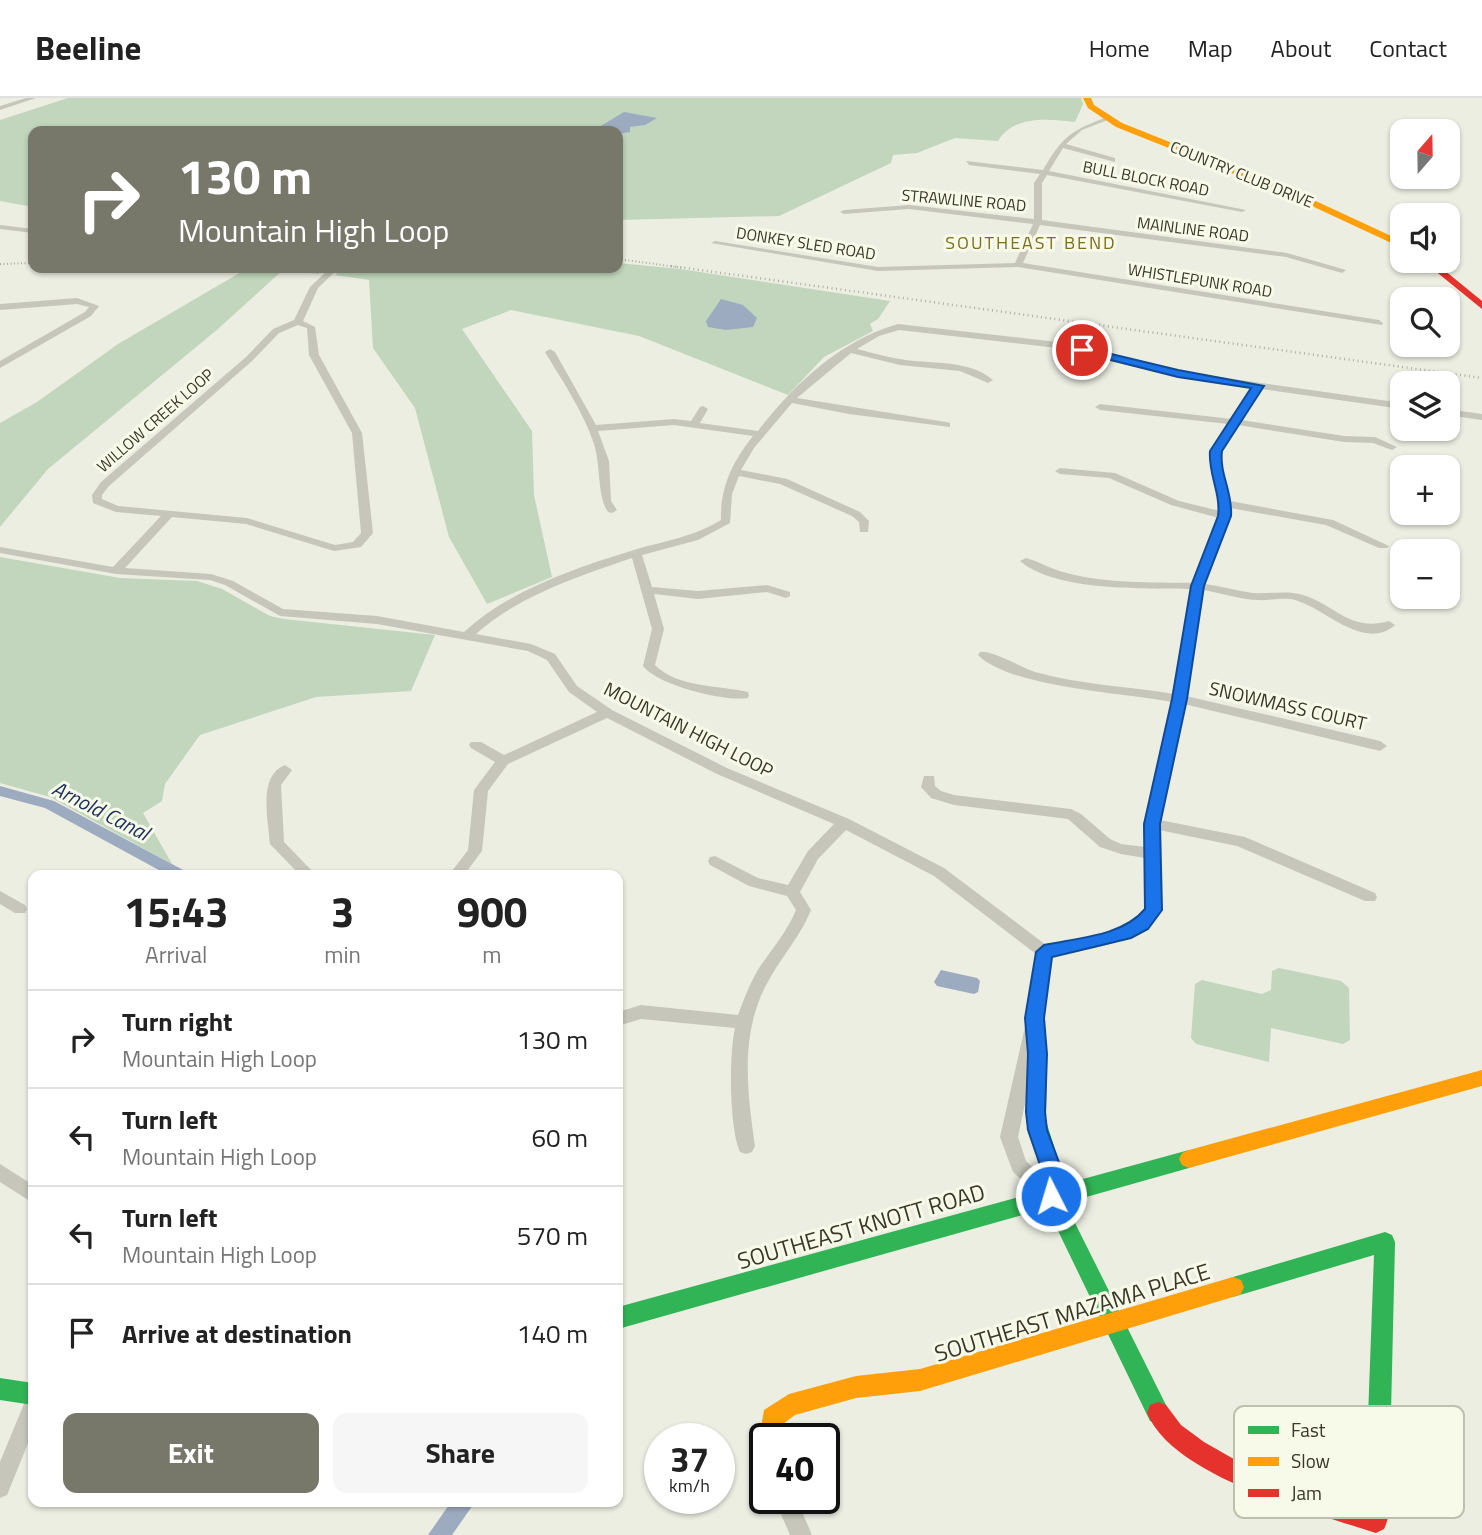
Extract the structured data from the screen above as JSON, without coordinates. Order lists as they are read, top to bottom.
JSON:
{
  "streets": {
    "street": [
      "COUNTRY CLUB DRIVE",
      "BULL BLOCK ROAD",
      "STRAWLINE ROAD",
      "MAINLINE ROAD",
      "DONKEY SLED ROAD",
      "WHISTLEPUNK ROAD",
      "WILLOW CREEK LOOP",
      "SNOWMASS COURT",
      "MOUNTAIN HIGH LOOP",
      "SOUTHEAST KNOTT ROAD",
      "SOUTHEAST MAZAMA PLACE"
    ]
  },
  "crossings": [
    ["STRAWLINE ROAD", "MAINLINE ROAD"],
    ["DONKEY SLED ROAD", "WHISTLEPUNK ROAD"]
  ],
  "districts": ["SOUTHEAST BEND"],
  "water": ["Arnold Canal"],
  "legend": ["Fast", "Slow", "Jam"],
  "north": "top",
  "page": {
    "header": "Beeline",
    "nav": [
      "Home",
      "Map",
      "About",
      "Contact"
    ],
    "map_buttons": ["+", "−"],
    "turn": ["130 m", "Mountain High Loop"],
    "eta": [
      "15:43",
      "Arrival",
      "3",
      "min",
      "900",
      "m"
    ],
    "list": [
      {
        "name": "Turn right",
        "note": "Mountain High Loop",
        "value": "130 m"
      },
      {
        "name": "Turn left",
        "note": "Mountain High Loop",
        "value": "60 m"
      },
      {
        "name": "Turn left",
        "note": "Mountain High Loop",
        "value": "570 m"
      },
      {
        "name": "Arrive at destination",
        "value": "140 m"
      }
    ],
    "buttons": ["Exit", "Share"],
    "speed": "37 km/h",
    "limit": "40"
  }
}
